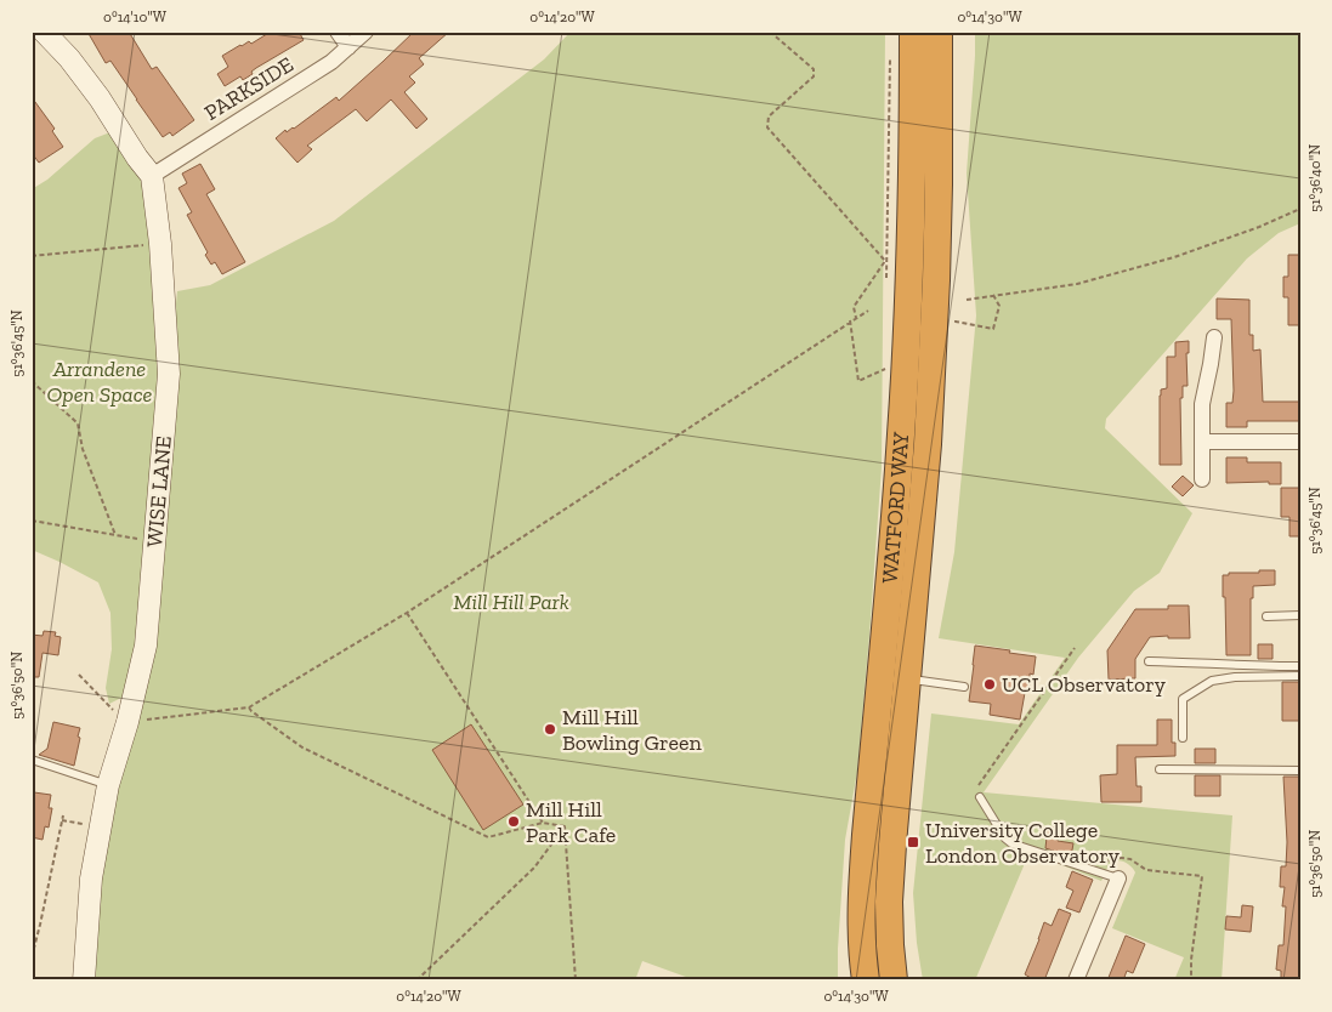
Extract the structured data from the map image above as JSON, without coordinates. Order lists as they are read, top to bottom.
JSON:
{
  "streets": {
    "highway": ["WATFORD WAY"],
    "street": ["PARKSIDE", "WISE LANE"]
  },
  "crossings": [
    ["PARKSIDE", "WISE LANE"]
  ],
  "parks": ["Arrandene Open Space", "Mill Hill Park"],
  "places": {
    "other": ["UCL Observatory", "Mill Hill Bowling Green", "Mill Hill Park Cafe"],
    "transit": ["University College London Observatory"]
  },
  "coordinates": [
    "0°14'10\"W",
    "0°14'20\"W",
    "0°14'30\"W",
    "51°36'40\"N",
    "51°36'45\"N",
    "51°36'50\"N"
  ]
}
